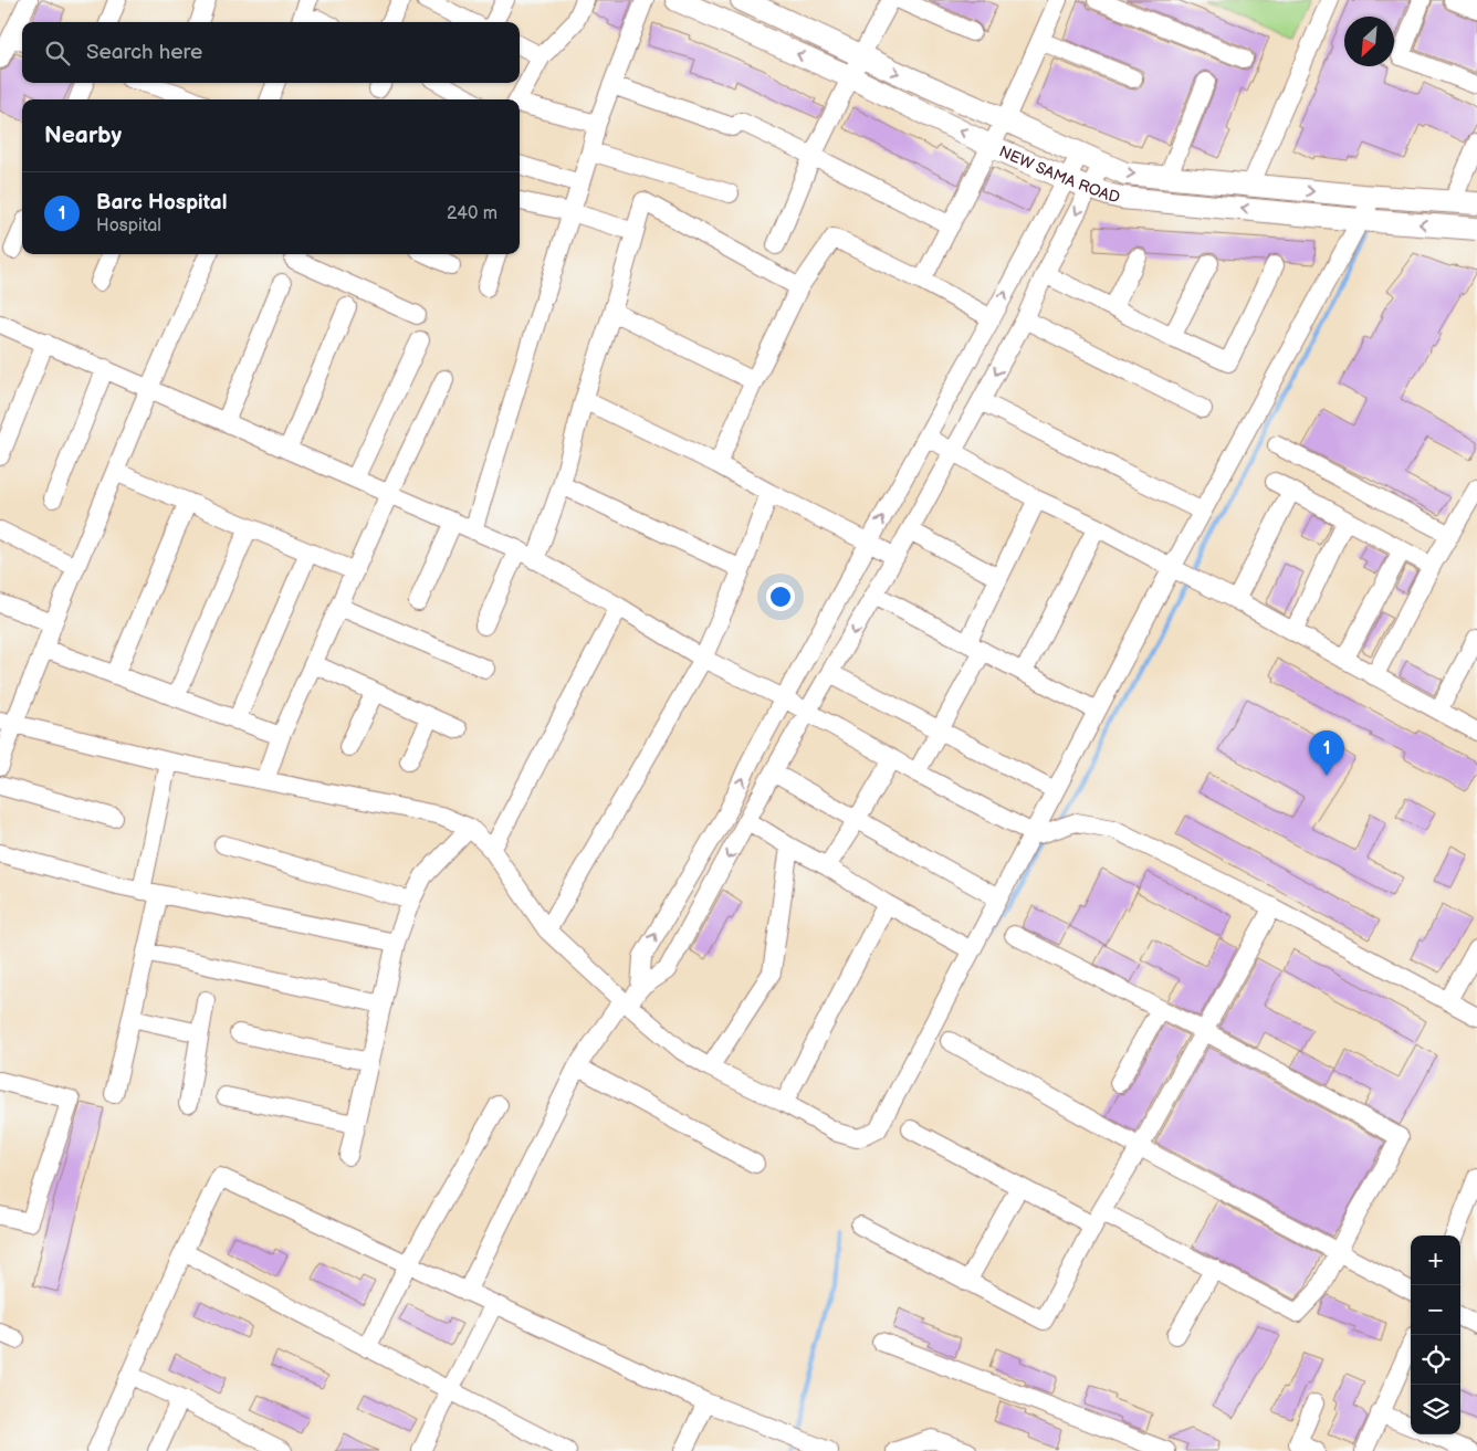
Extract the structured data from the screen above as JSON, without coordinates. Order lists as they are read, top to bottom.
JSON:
{
  "streets": {
    "main road": ["NEW SAMA ROAD"]
  },
  "north": "bottom left",
  "page": {
    "search": "Search here",
    "heading": "Nearby",
    "list": [
      {
        "mark": "1",
        "name": "Barc Hospital",
        "note": "Hospital",
        "value": "240 m"
      }
    ],
    "pins": "1",
    "map_buttons": ["+", "−"]
  }
}
